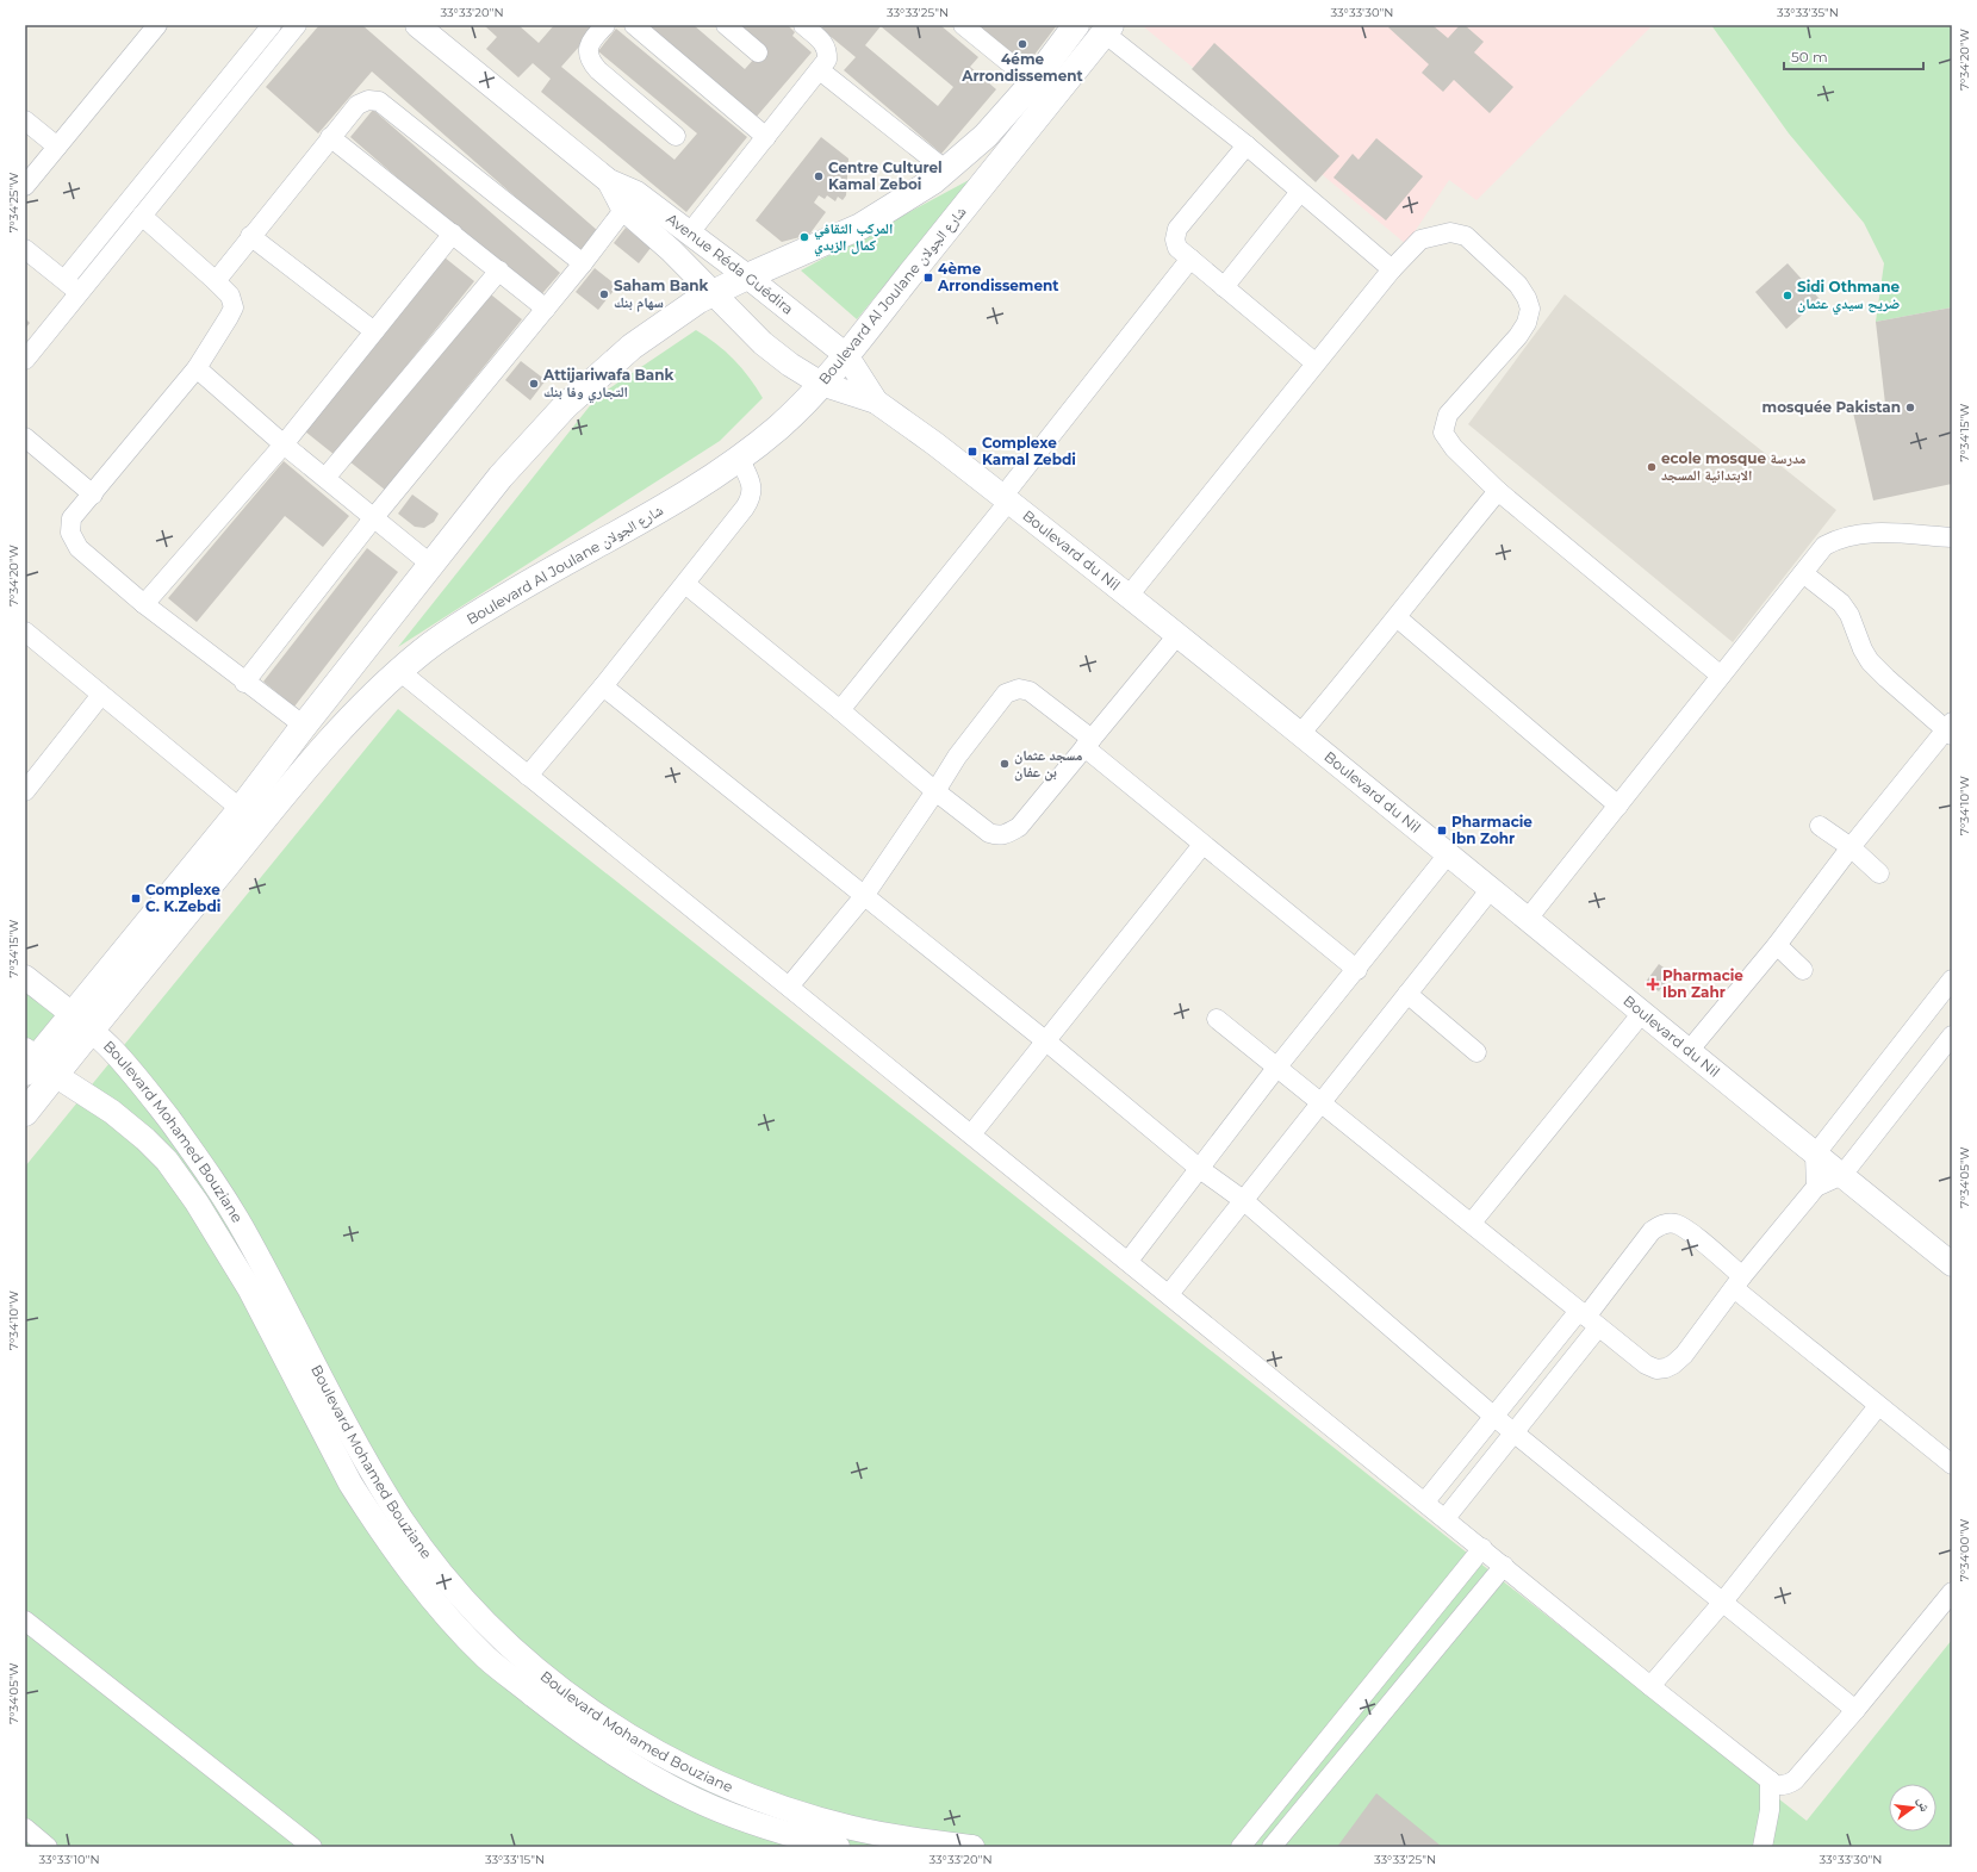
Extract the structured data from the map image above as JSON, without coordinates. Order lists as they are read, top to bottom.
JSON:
{
  "streets": {
    "main road": ["Boulevard Al Joulane شارع الجولان"],
    "street": ["Avenue Réda Guédira", "Boulevard du Nil", "Boulevard Mohamed Bouziane"]
  },
  "crossings": [
    ["Avenue Réda Guédira", "Boulevard Al Joulane شارع الجولان"],
    ["Avenue Réda Guédira", "Boulevard du Nil"],
    ["Boulevard Al Joulane شارع الجولان", "Boulevard du Nil"],
    ["Boulevard Al Joulane شارع الجولان", "Boulevard Mohamed Bouziane"]
  ],
  "places": {
    "other": [
      "4éme Arrondissement",
      "Centre Culturel Kamal Zeboi",
      "المركب الثقافي كمال الزبدي",
      "Saham Bank سهام بنك",
      "Sidi Othmane ضريح سيدي عثمان",
      "Attijariwafa Bank التجاري وفا بنك",
      "mosquée Pakistan",
      "ecole mosque مدرسة الابتدائية المسجد",
      "مسجد عثمان بن عفان"
    ],
    "transit": [
      "4ème Arrondissement",
      "Complexe Kamal Zebdi",
      "Pharmacie Ibn Zohr",
      "Complexe C. K.Zebdi"
    ],
    "health": ["Pharmacie Ibn Zahr"]
  },
  "scale_bar": "50 m",
  "north": "right",
  "coordinates": [
    "33°33'20\"N",
    "33°33'25\"N",
    "33°33'30\"N",
    "33°33'35\"N",
    "7°34'20\"W",
    "7°34'25\"W",
    "7°34'15\"W",
    "7°34'10\"W",
    "7°34'05\"W",
    "7°34'00\"W",
    "33°33'10\"N",
    "33°33'15\"N"
  ]
}
